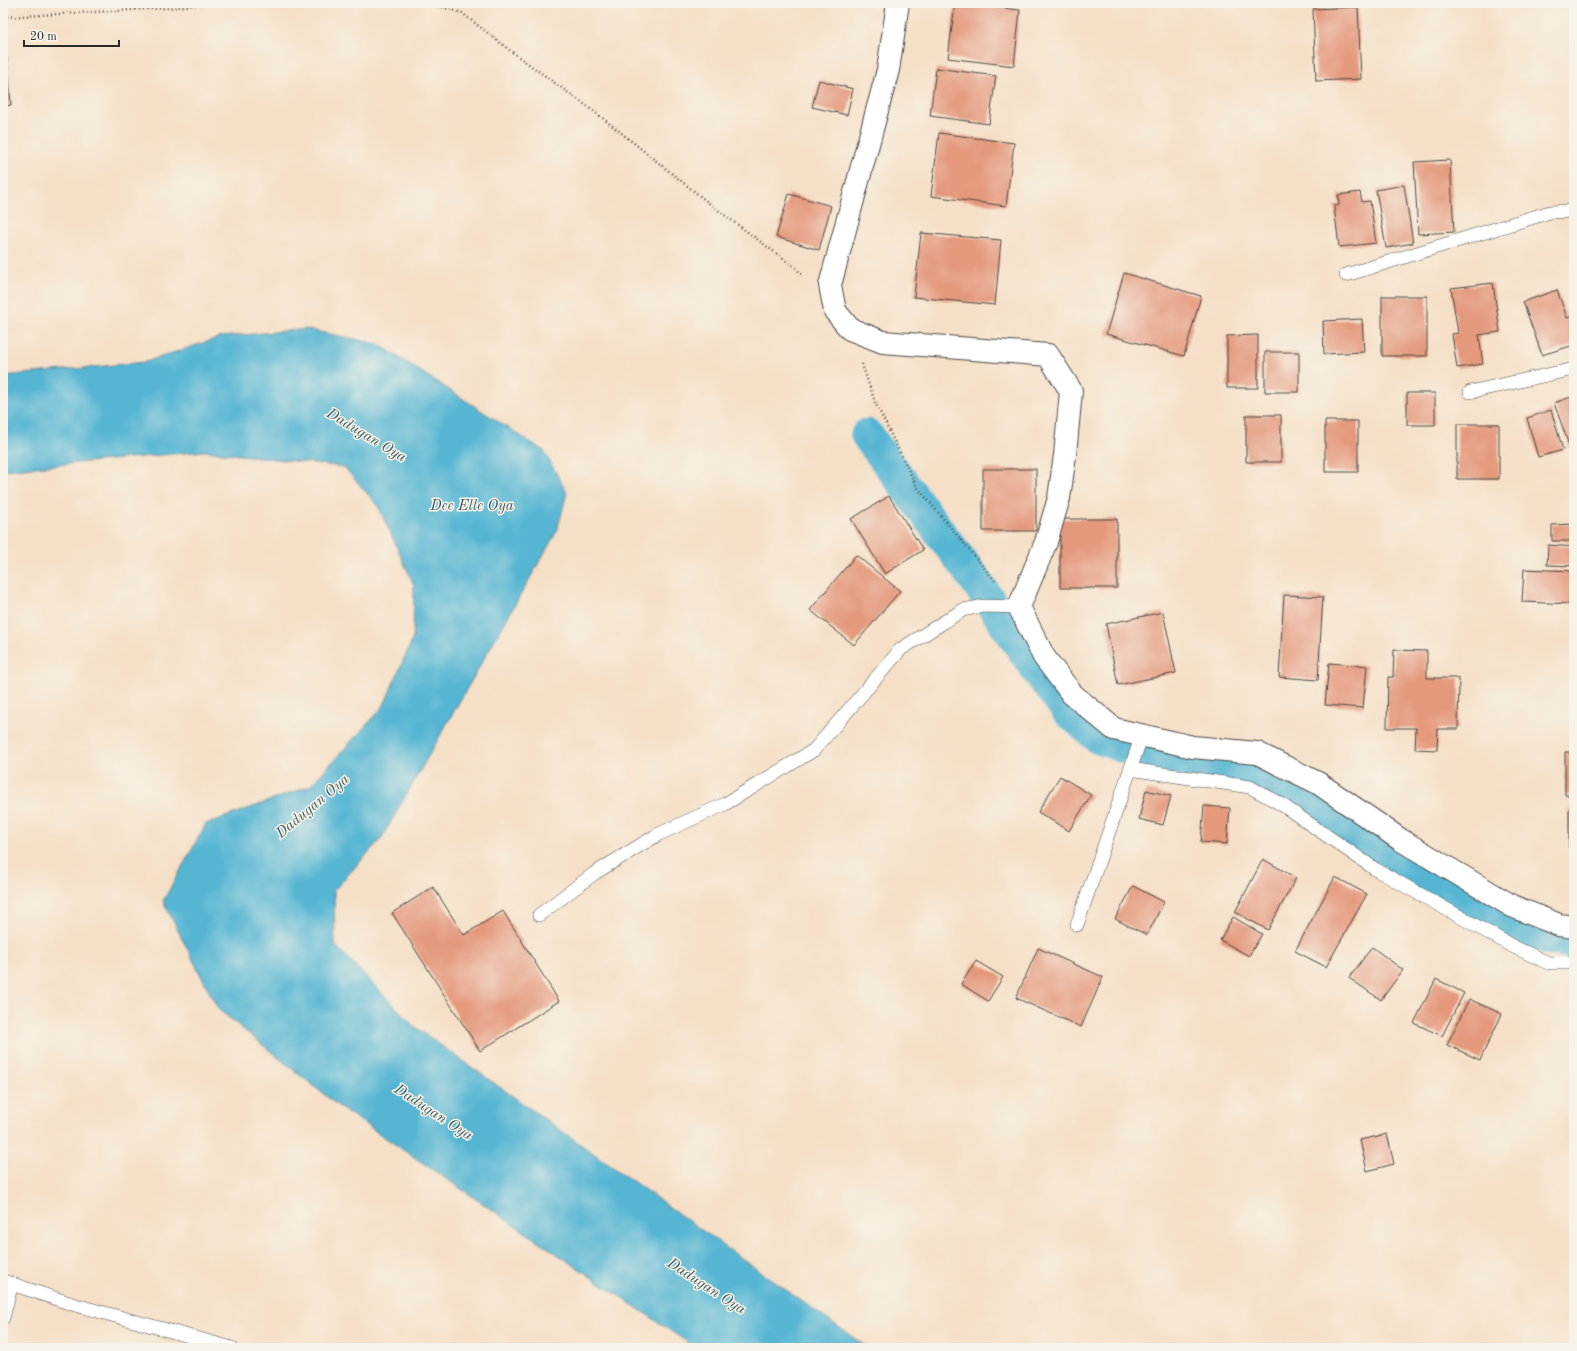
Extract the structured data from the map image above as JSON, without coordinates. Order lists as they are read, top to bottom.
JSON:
{
  "water": ["Dadugan Oya", "Dee Elle Oya"],
  "scale_bar": "20 m"
}
